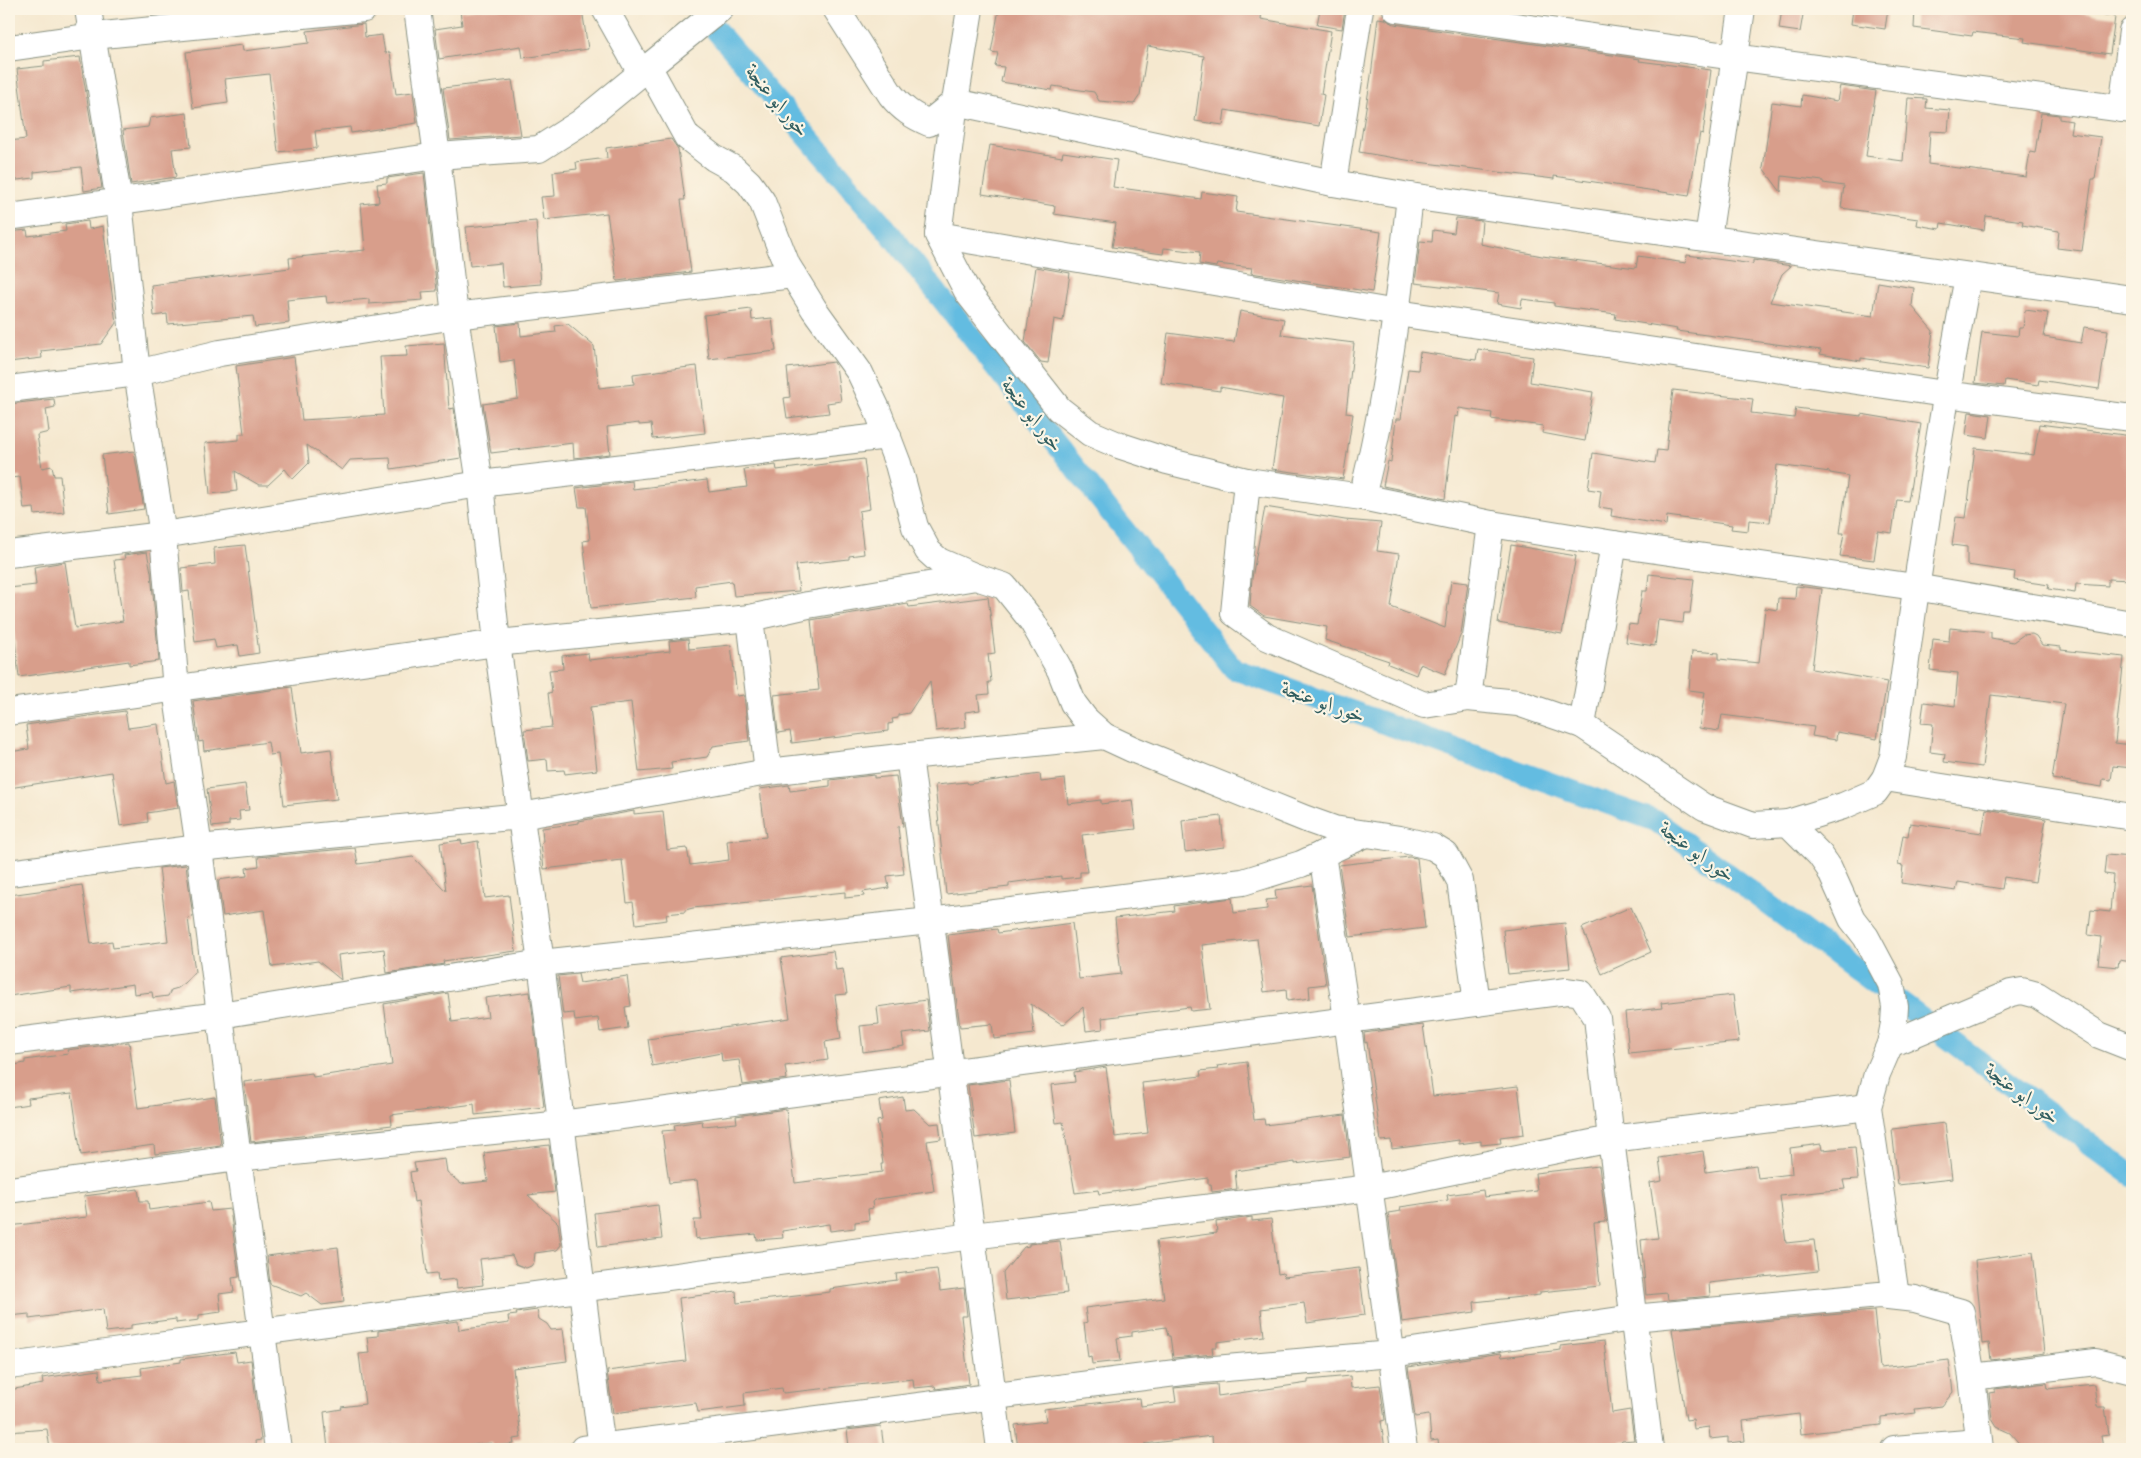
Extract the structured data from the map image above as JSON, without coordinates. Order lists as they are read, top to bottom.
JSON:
{
  "water": ["خور ابو عنجة"]
}
